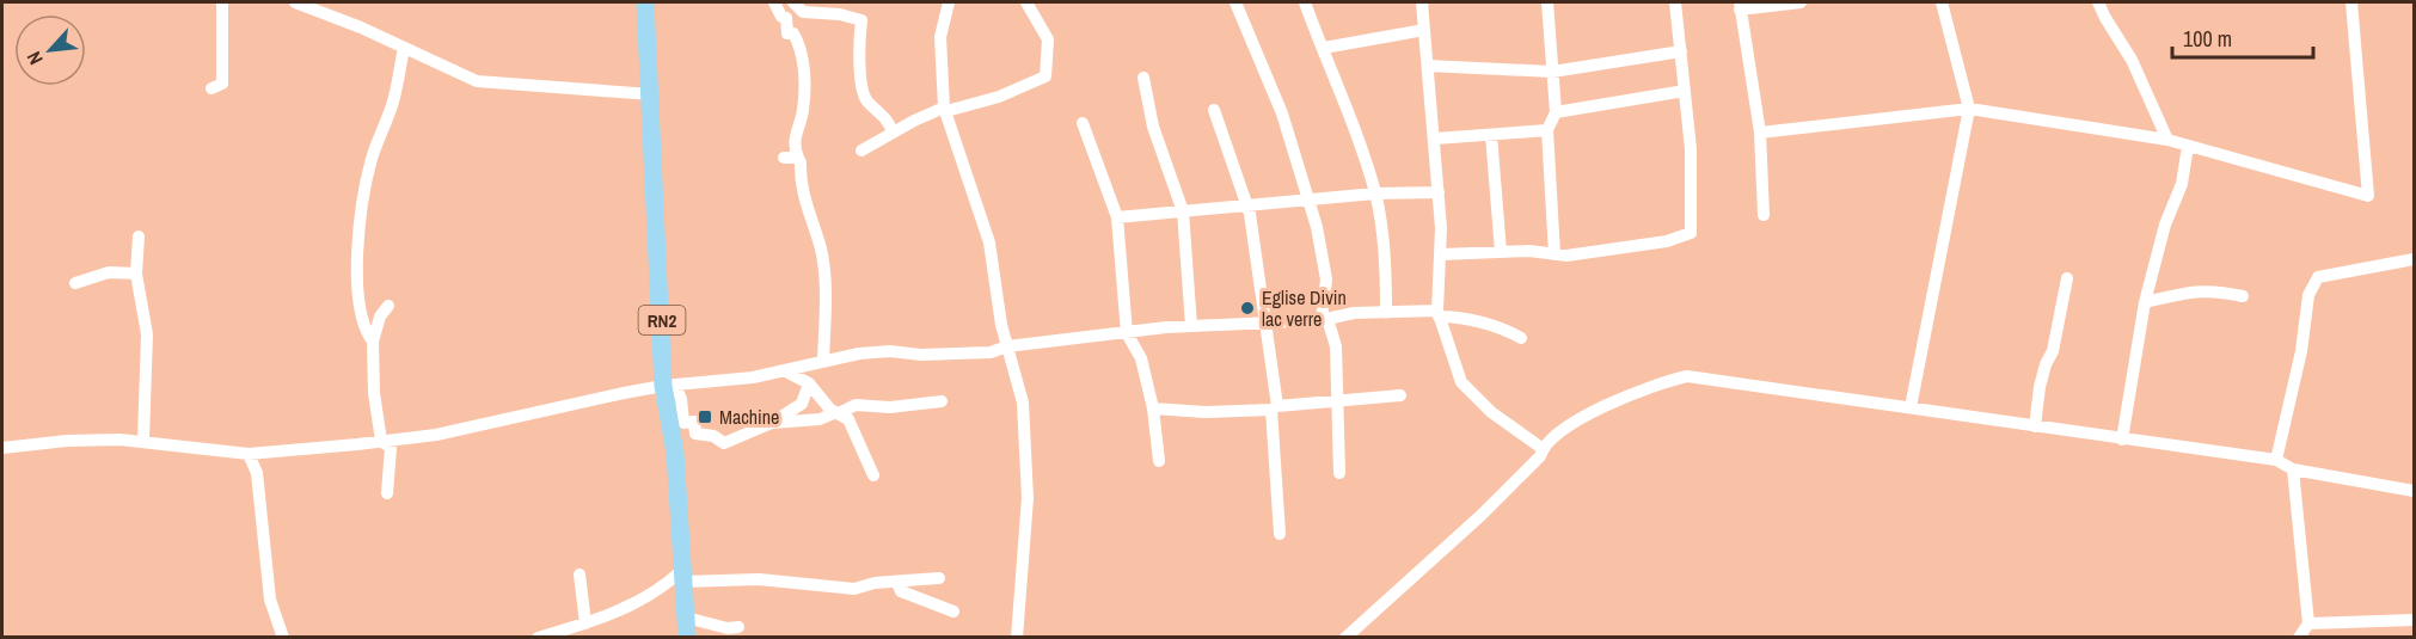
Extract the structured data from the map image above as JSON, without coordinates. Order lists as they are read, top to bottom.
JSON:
{
  "streets": {
    "highway": ["RN2"]
  },
  "places": {
    "other": ["Eglise Divin lac verre"],
    "transit": ["Machine"]
  },
  "scale_bar": "100 m",
  "north": "bottom left"
}
